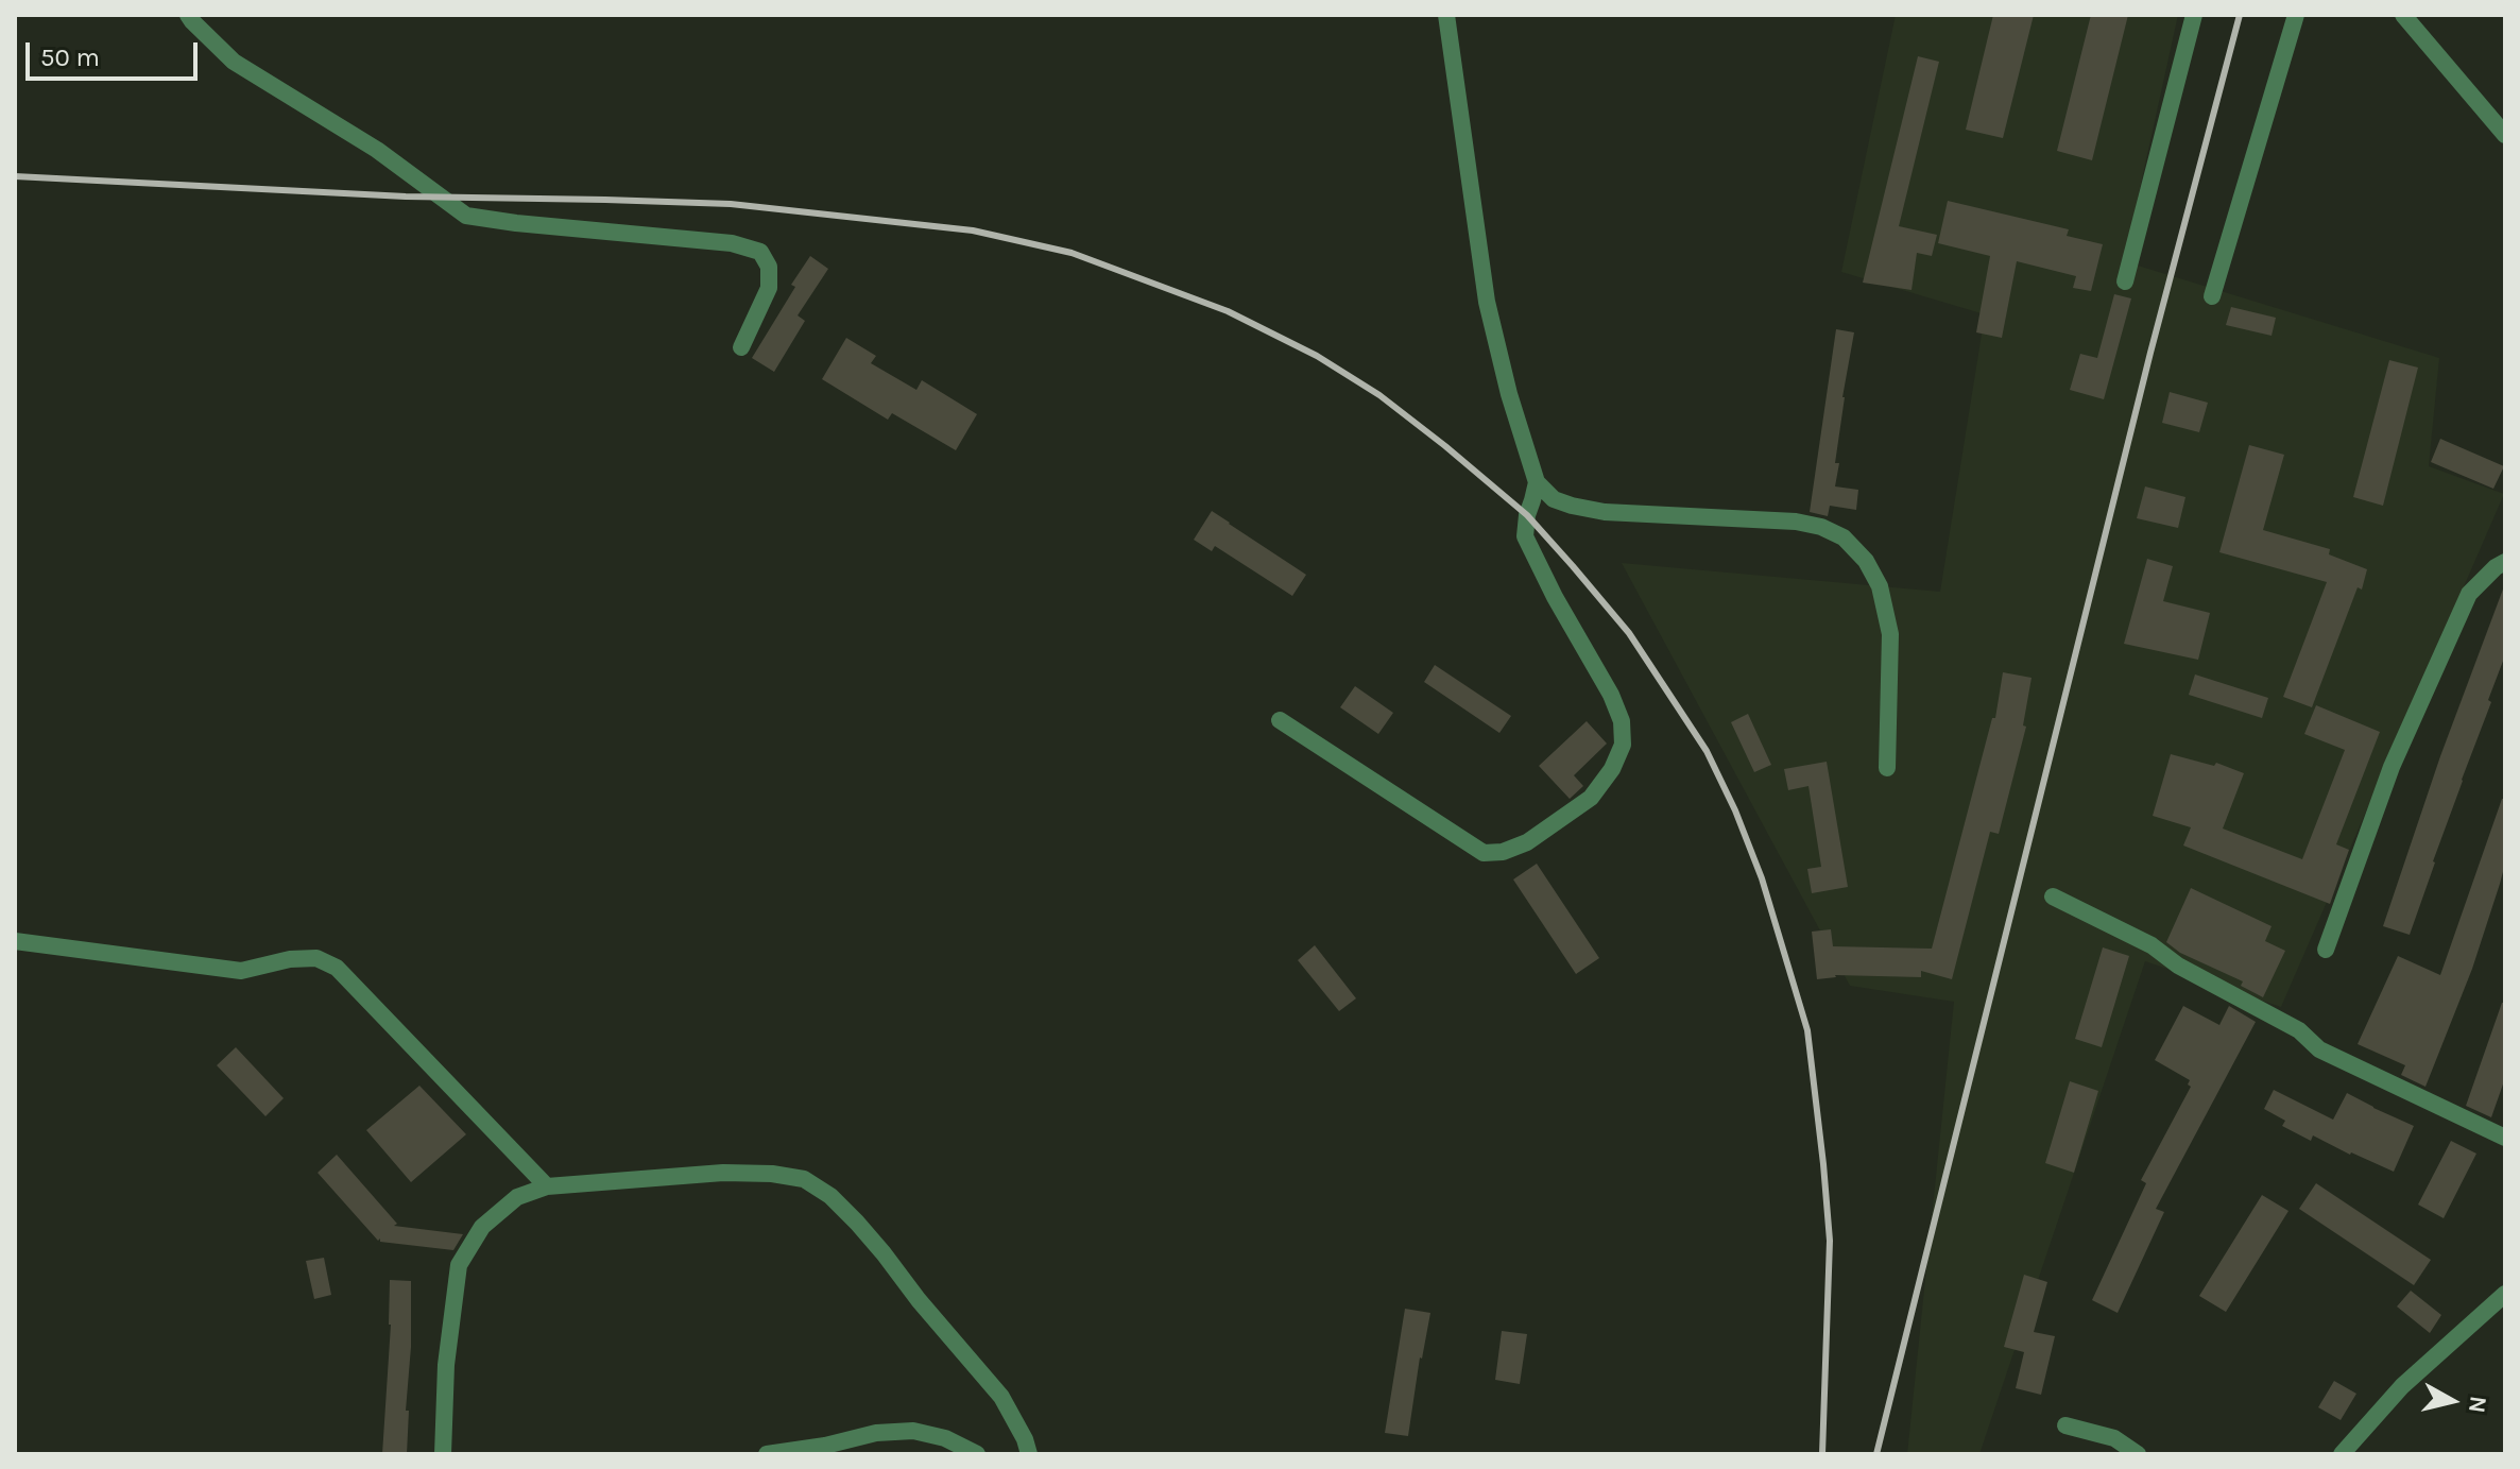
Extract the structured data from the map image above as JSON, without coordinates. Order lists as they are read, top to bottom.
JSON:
{
  "scale_bar": "50 m",
  "north": "right"
}
